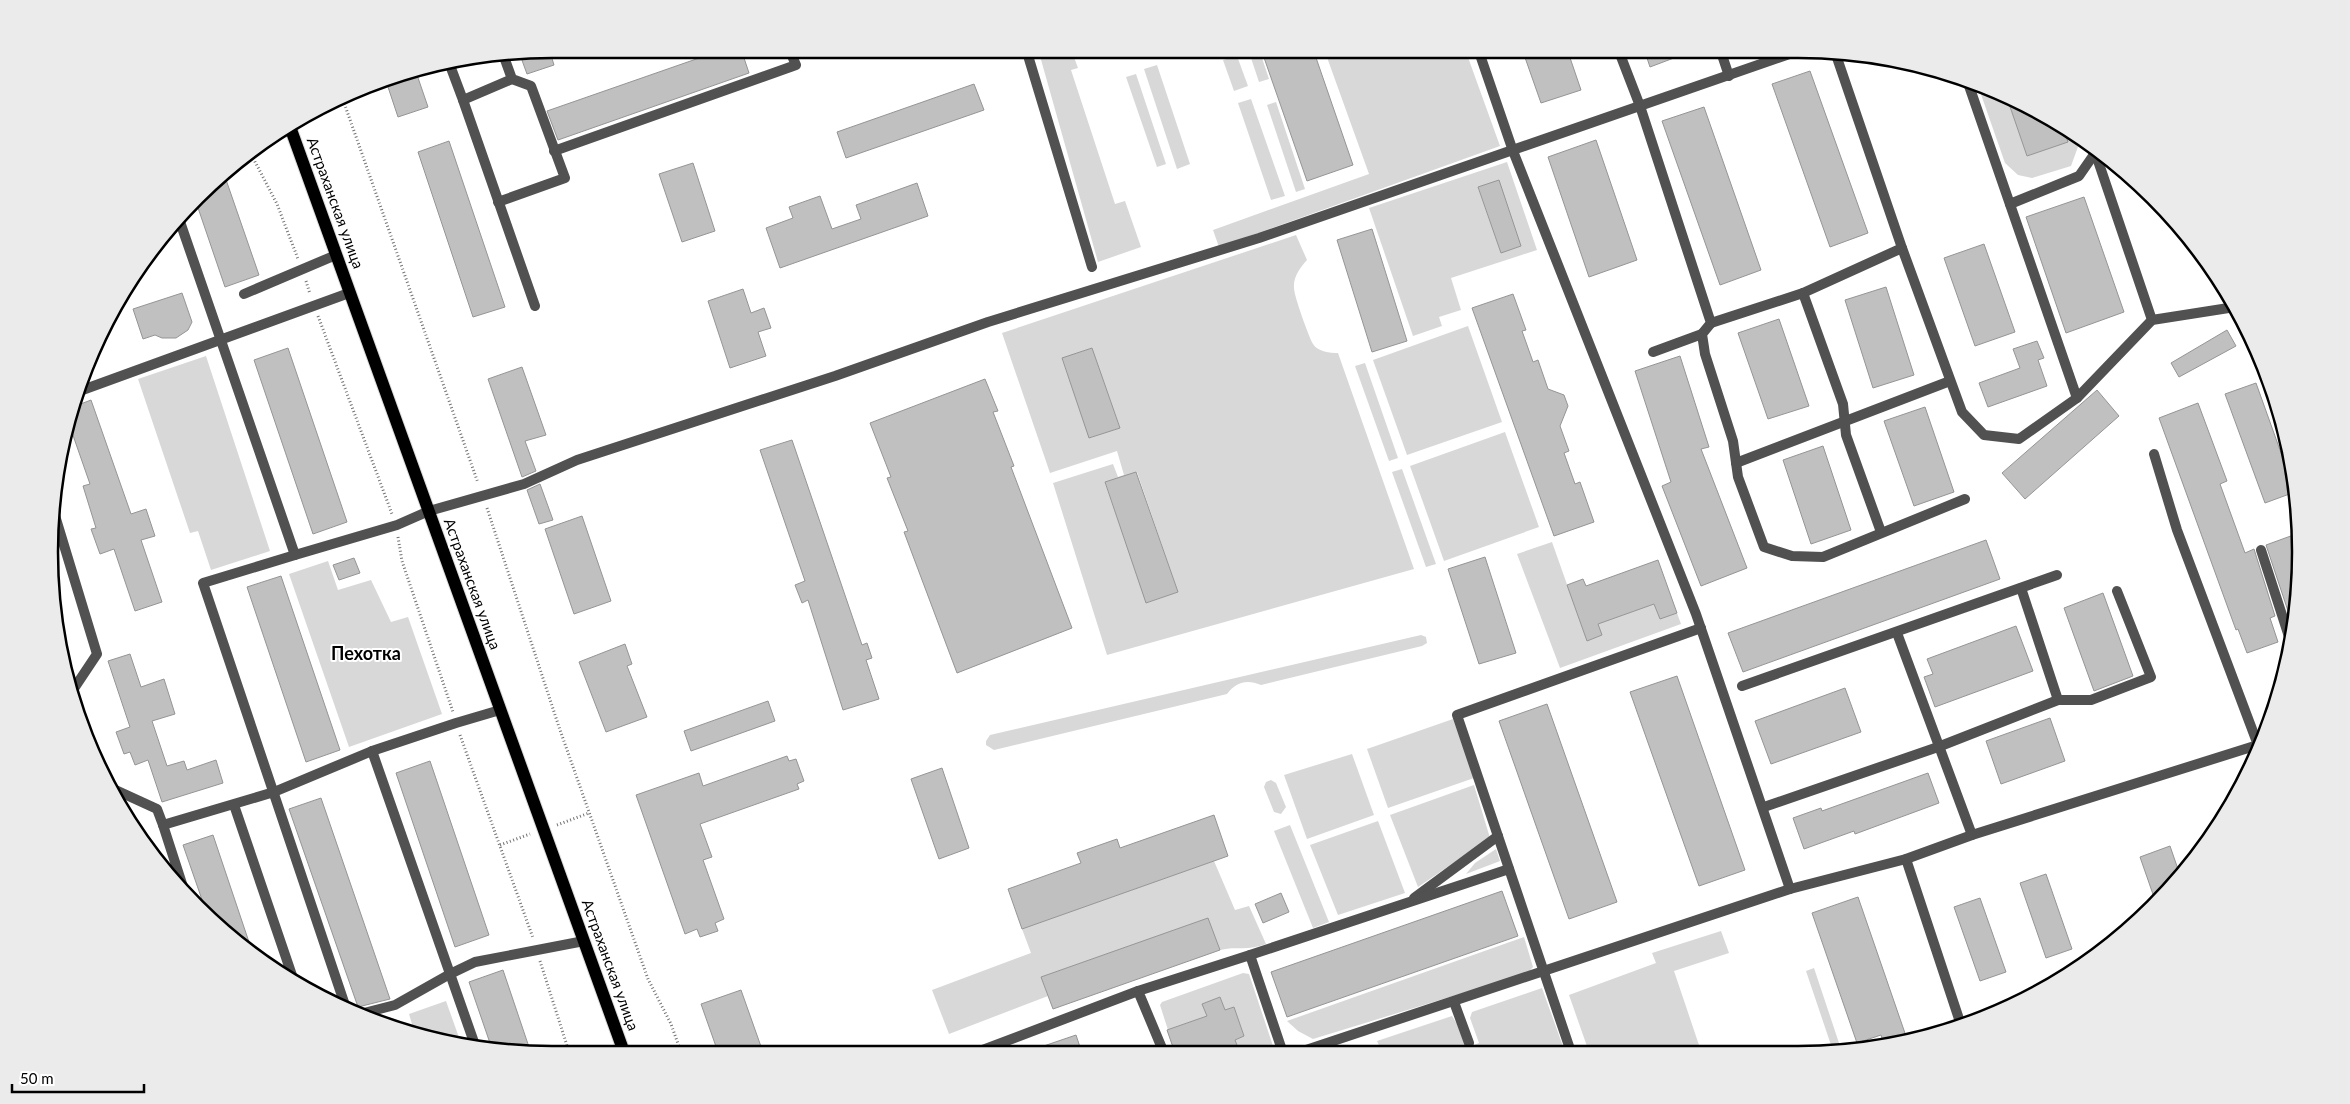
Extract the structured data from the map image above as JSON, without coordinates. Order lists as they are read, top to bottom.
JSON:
{
  "streets": {
    "main road": ["Астраханская улица"]
  },
  "districts": ["Пехотка"],
  "scale_bar": "50 m"
}
